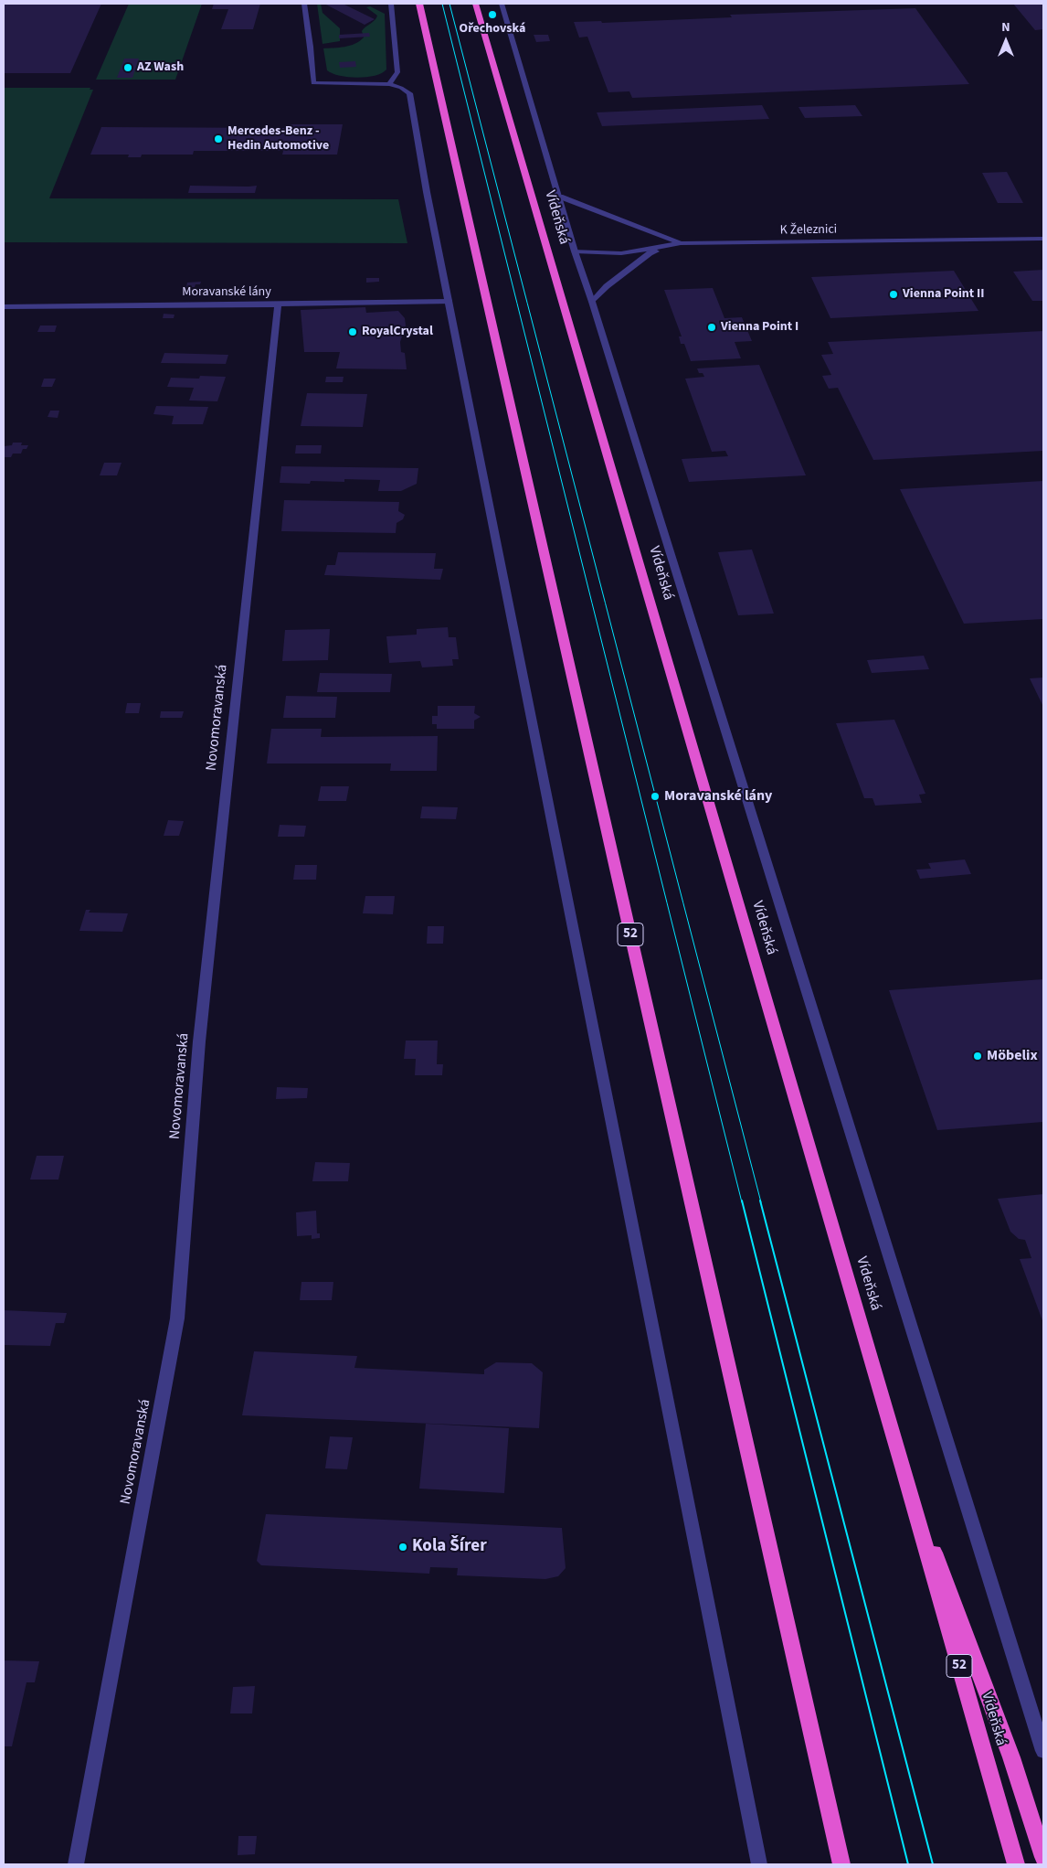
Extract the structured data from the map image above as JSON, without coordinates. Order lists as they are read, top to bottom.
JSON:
{
  "streets": {
    "highway": ["Vídeňská", "52"],
    "street": ["K Železnici", "Moravanské lány", "Novomoravanská"]
  },
  "crossings": [
    ["Vídeňská", "K Železnici"],
    ["Moravanské lány", "Novomoravanská"]
  ],
  "places": [
    "Ořechovská",
    "AZ Wash",
    "Mercedes-Benz - Hedin Automotive",
    "Vienna Point II",
    "Vienna Point I",
    "RoyalCrystal",
    "Moravanské lány",
    "Möbelix",
    "Kola Šírer"
  ],
  "north": "top"
}
